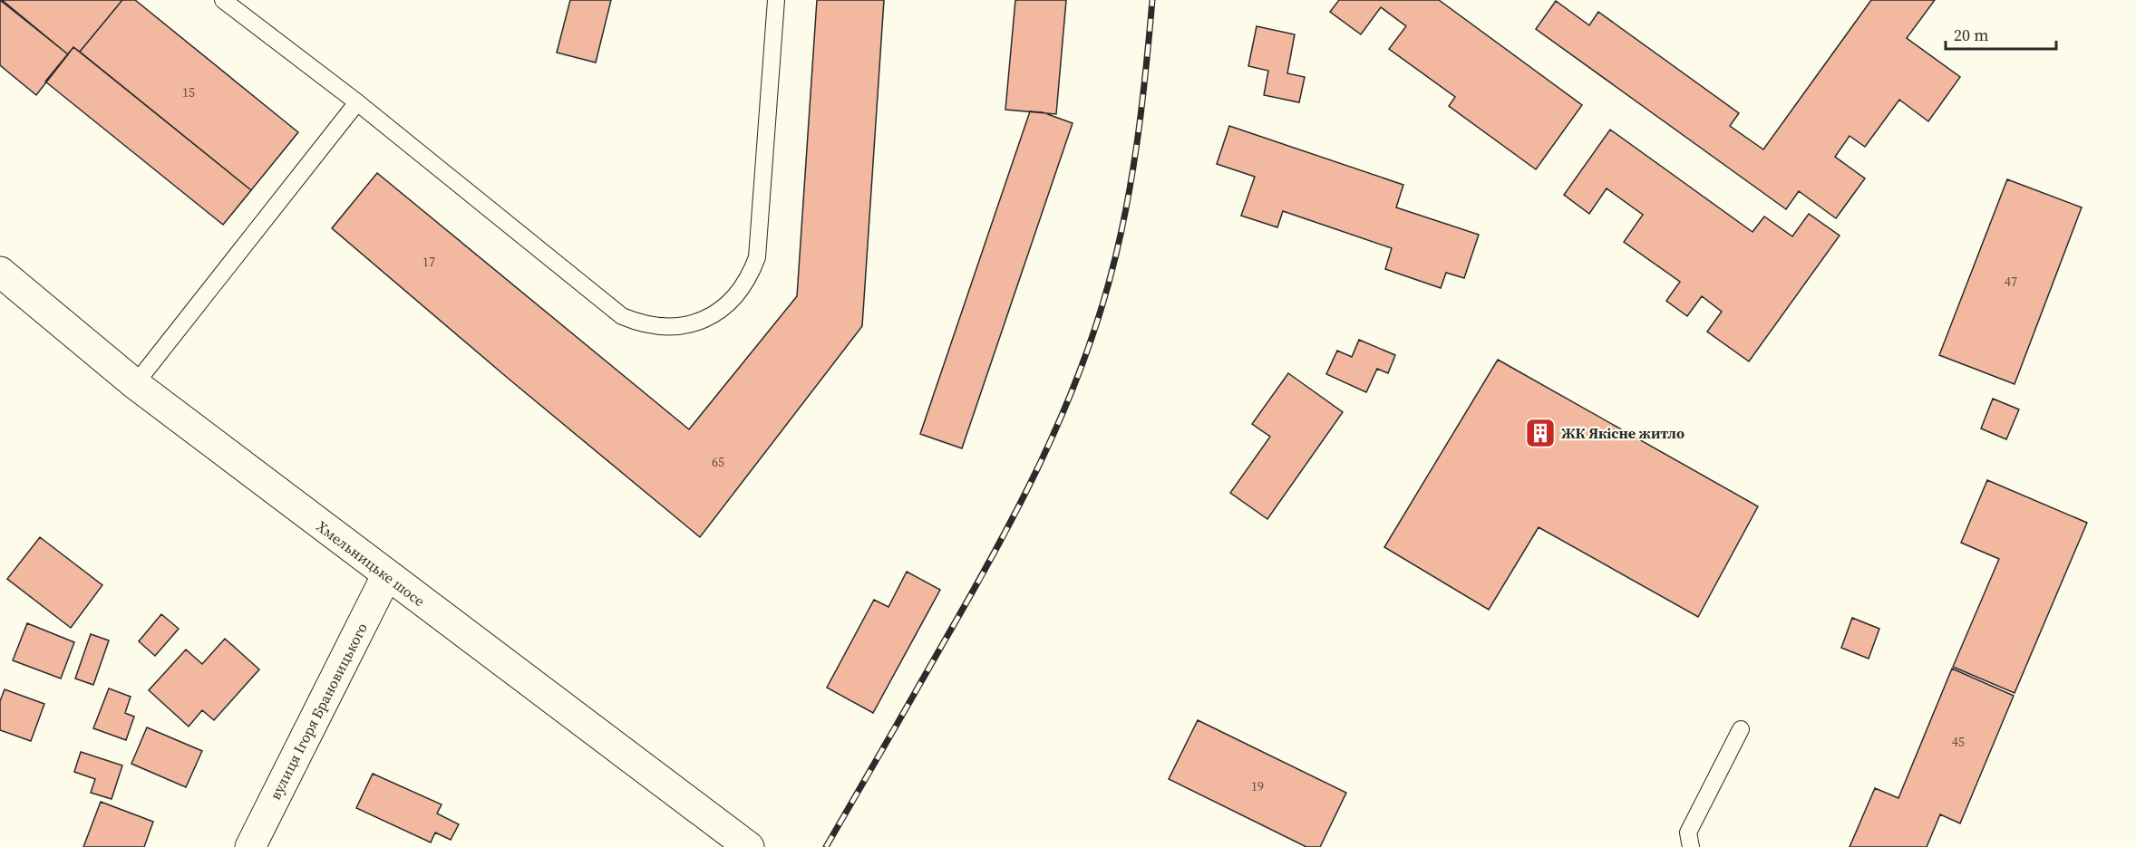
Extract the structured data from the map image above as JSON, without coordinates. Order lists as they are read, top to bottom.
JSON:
{
  "streets": {
    "street": ["Хмельницьке шосе", "вулиця Ігоря Брановицького"]
  },
  "crossings": [
    ["Хмельницьке шосе", "вулиця Ігоря Брановицького"]
  ],
  "places": {
    "building": ["ЖК Якісне житло"]
  },
  "house_numbers": [
    "15",
    "17",
    "47",
    "65",
    "45",
    "19"
  ],
  "scale_bar": "20 m"
}
